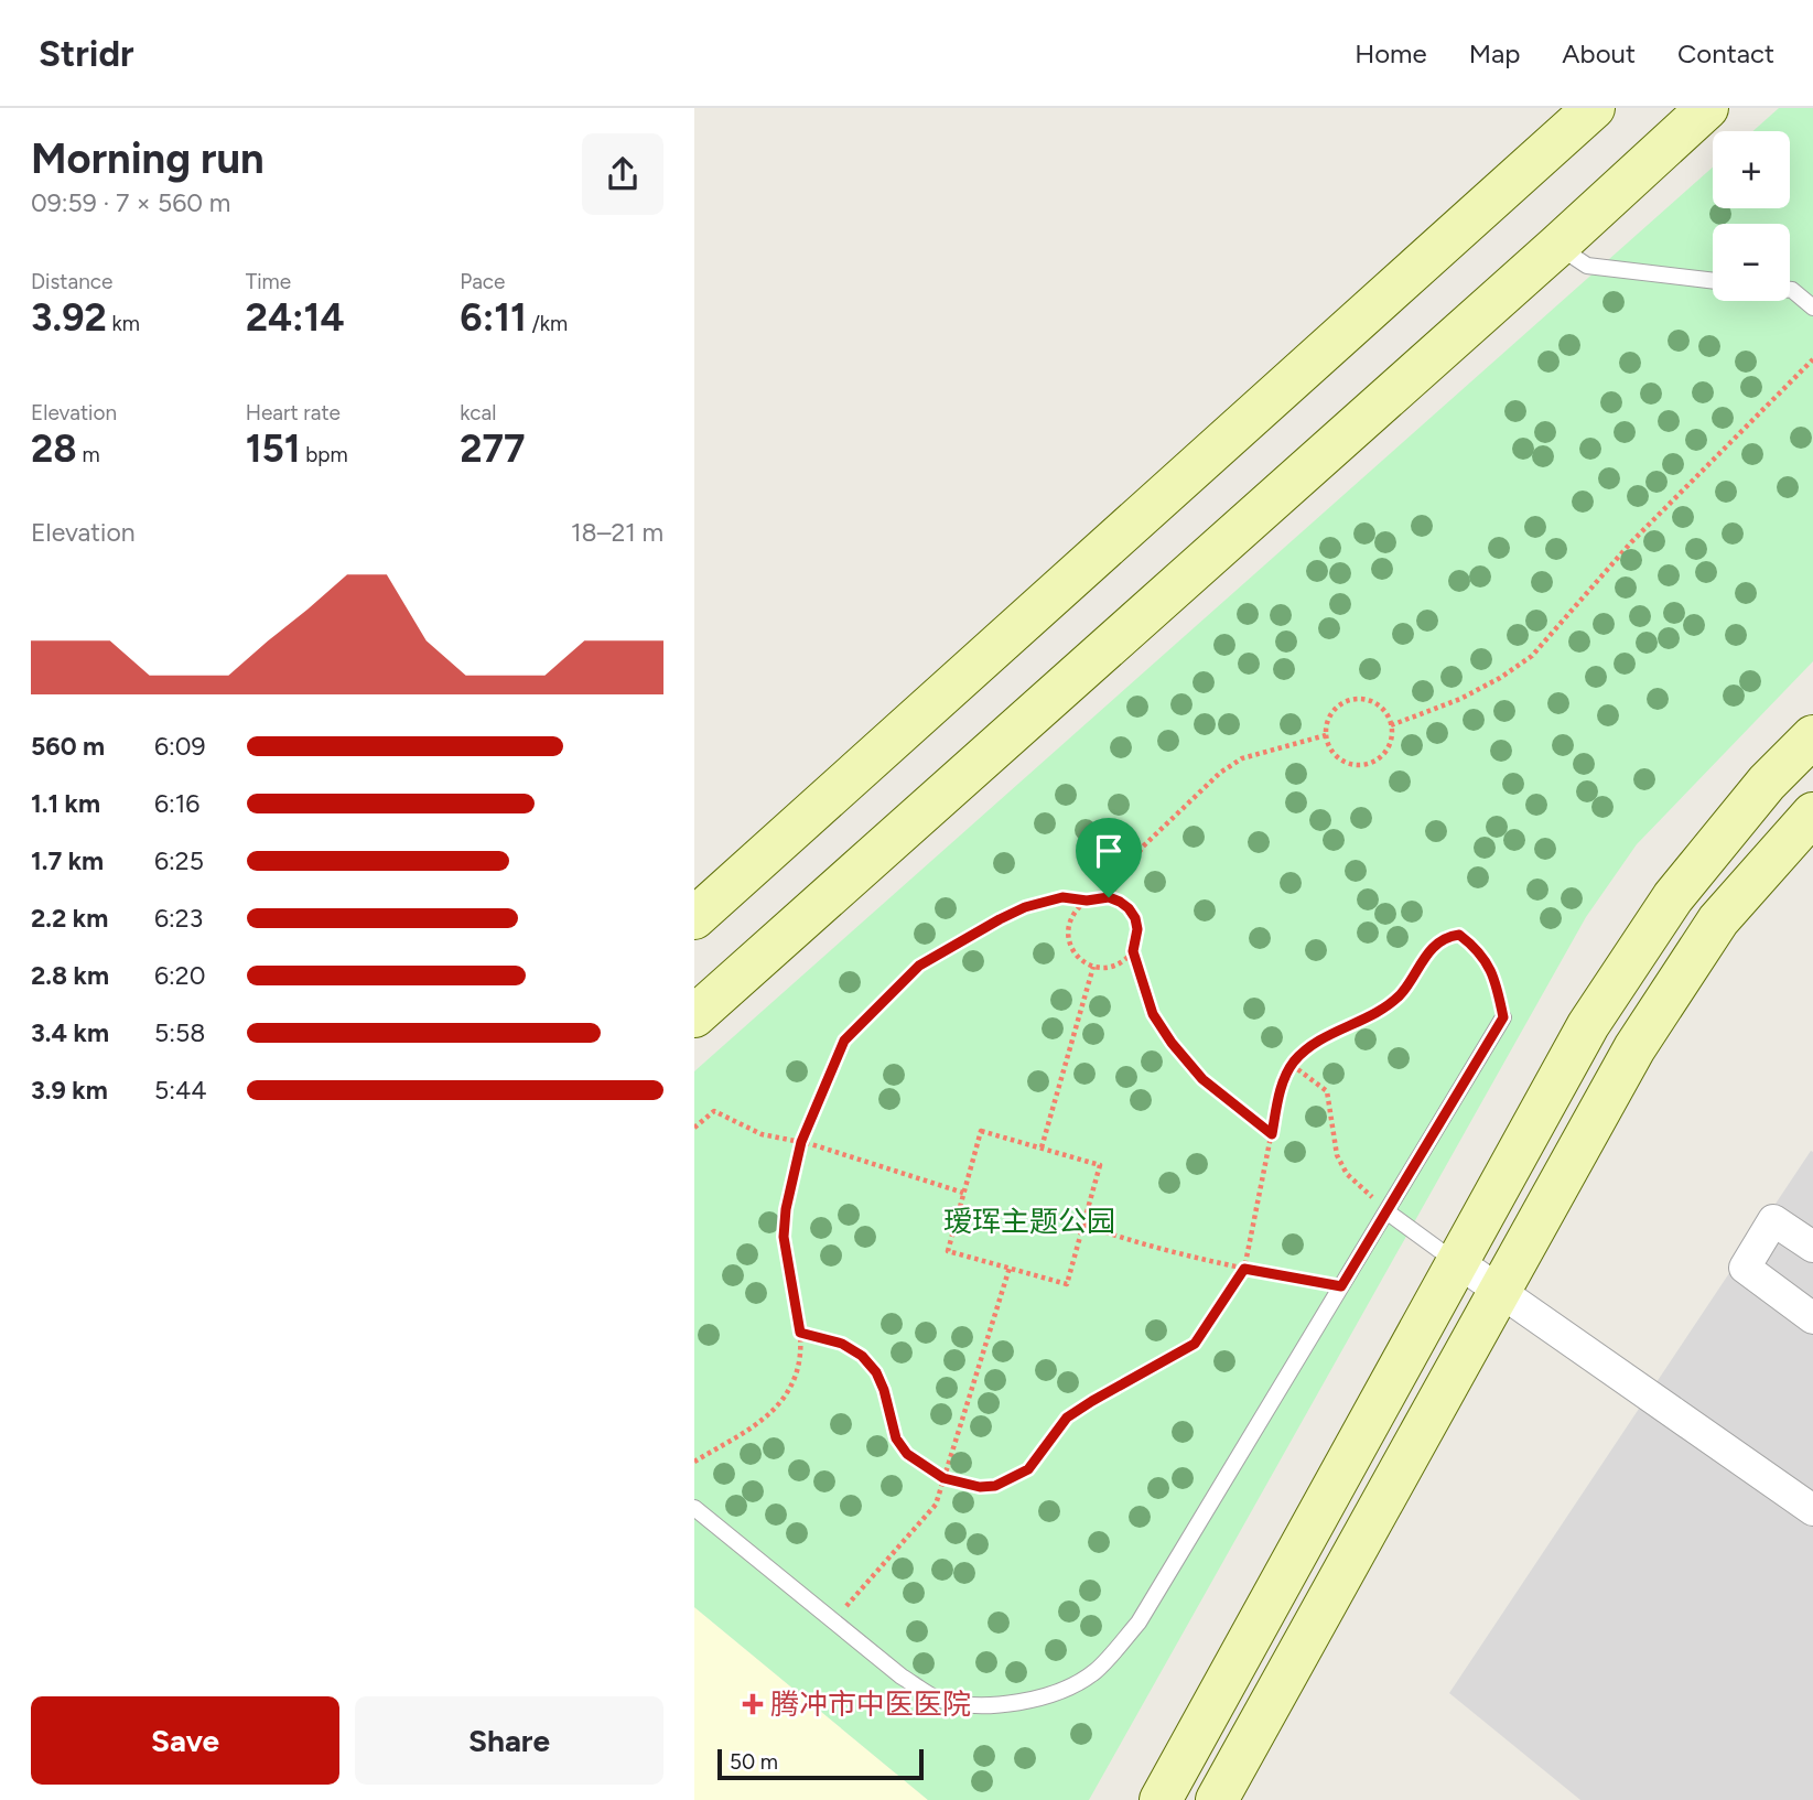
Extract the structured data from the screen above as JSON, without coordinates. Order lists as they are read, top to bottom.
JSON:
{
  "parks": ["瑷珲主题公园"],
  "places": {
    "health": ["腾冲市中医医院"]
  },
  "scale_bar": "50 m",
  "page": {
    "header": "Stridr",
    "nav": [
      "Home",
      "Map",
      "About",
      "Contact"
    ],
    "heading": ["Morning run", "09:59 · 7 × 560 m"],
    "map_buttons": ["+", "−"],
    "stats": [
      ["Distance", "3.92 km"],
      ["Time", "24:14"],
      ["Pace", "6:11 /km"],
      ["Elevation", "28 m"],
      ["Heart rate", "151 bpm"],
      ["kcal", "277"]
    ],
    "chart": ["Elevation", "18–21 m"],
    "list": [
      {
        "name": "560 m",
        "note": "6:09"
      },
      {
        "name": "1.1 km",
        "note": "6:16"
      },
      {
        "name": "1.7 km",
        "note": "6:25"
      },
      {
        "name": "2.2 km",
        "note": "6:23"
      },
      {
        "name": "2.8 km",
        "note": "6:20"
      },
      {
        "name": "3.4 km",
        "note": "5:58"
      },
      {
        "name": "3.9 km",
        "note": "5:44"
      }
    ],
    "buttons": ["Save", "Share"],
    "scale": "50 m"
  }
}
